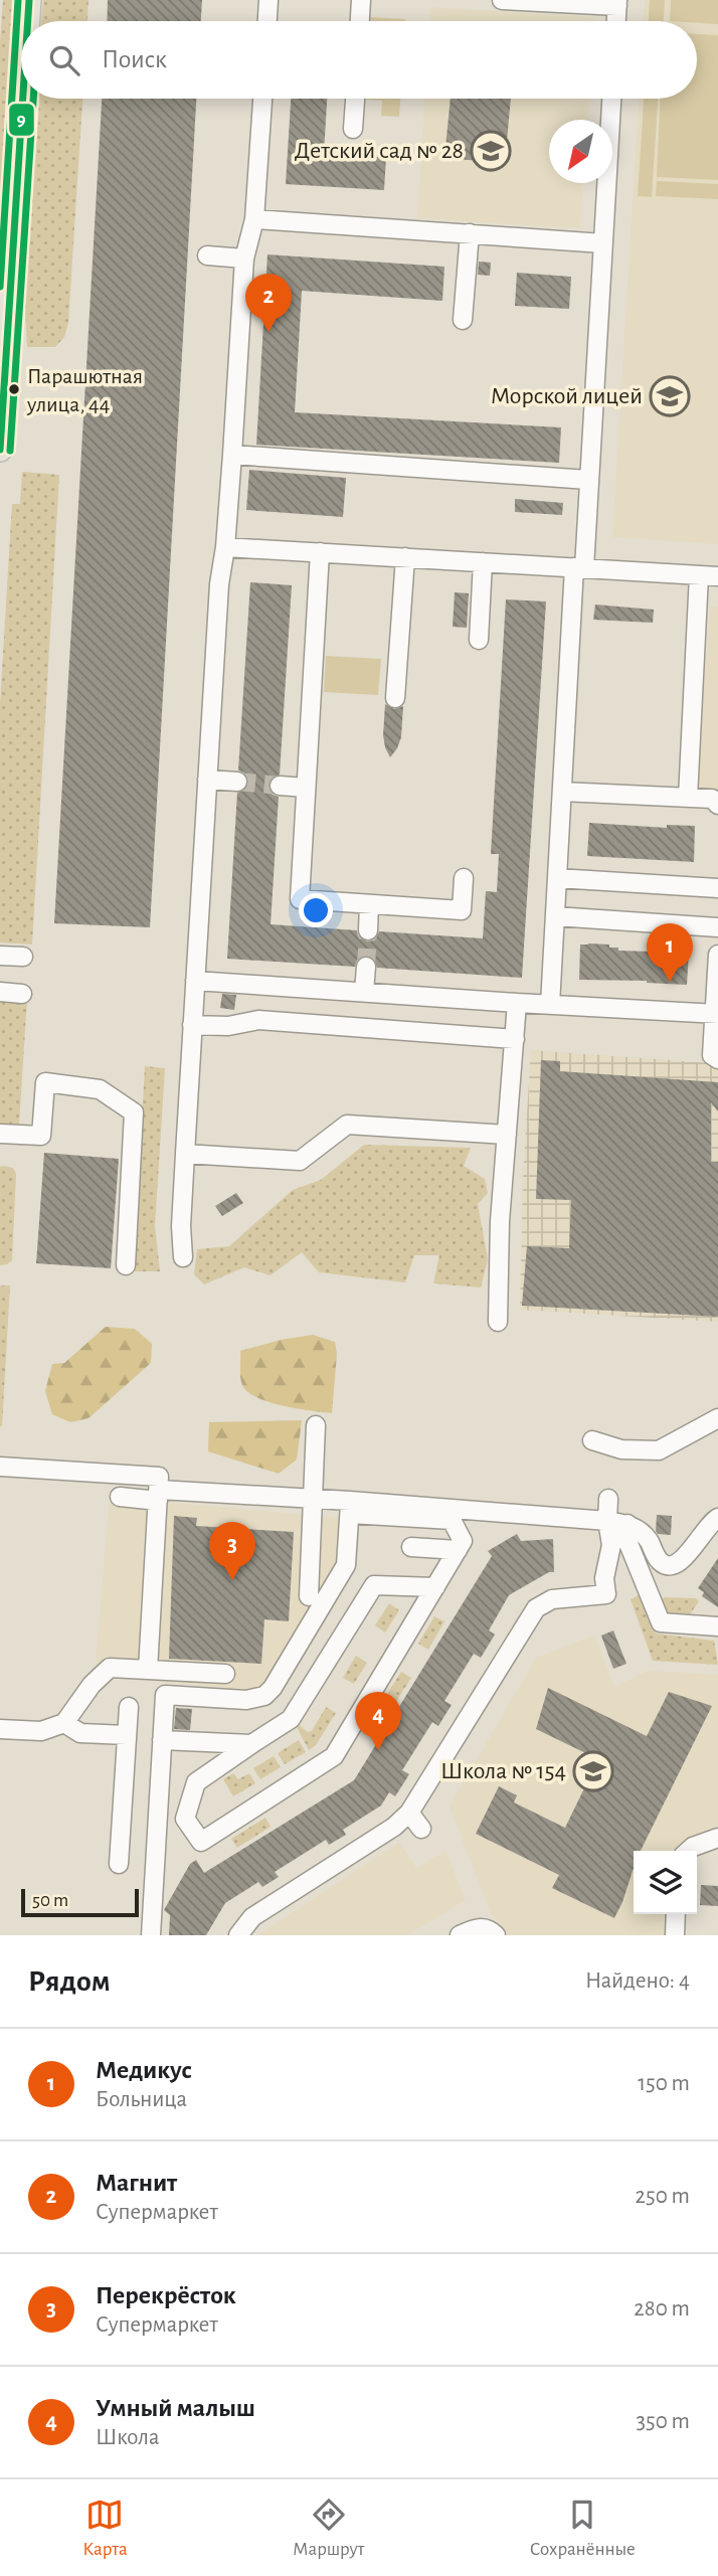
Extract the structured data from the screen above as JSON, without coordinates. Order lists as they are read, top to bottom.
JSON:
{
  "places": {
    "school or university": ["Детский сад № 28", "Морской лицей", "Школа № 154"],
    "other": ["Парашютная улица, 44"]
  },
  "lines": ["transit line 9"],
  "scale_bar": "50 m",
  "north": "bottom left",
  "page": {
    "search": "Поиск",
    "pins": [
      "2",
      "1",
      "3",
      "4"
    ],
    "scale": "50 m",
    "heading": ["Рядом", "Найдено: 4"],
    "list": [
      {
        "mark": "1",
        "name": "Медикус",
        "note": "Больница",
        "value": "150 m"
      },
      {
        "mark": "2",
        "name": "Магнит",
        "note": "Супермаркет",
        "value": "250 m"
      },
      {
        "mark": "3",
        "name": "Перекрёсток",
        "note": "Супермаркет",
        "value": "280 m"
      },
      {
        "mark": "4",
        "name": "Умный малыш",
        "note": "Школа",
        "value": "350 m"
      }
    ],
    "nav": ["Карта", "Маршрут", "Сохранённые"]
  }
}
